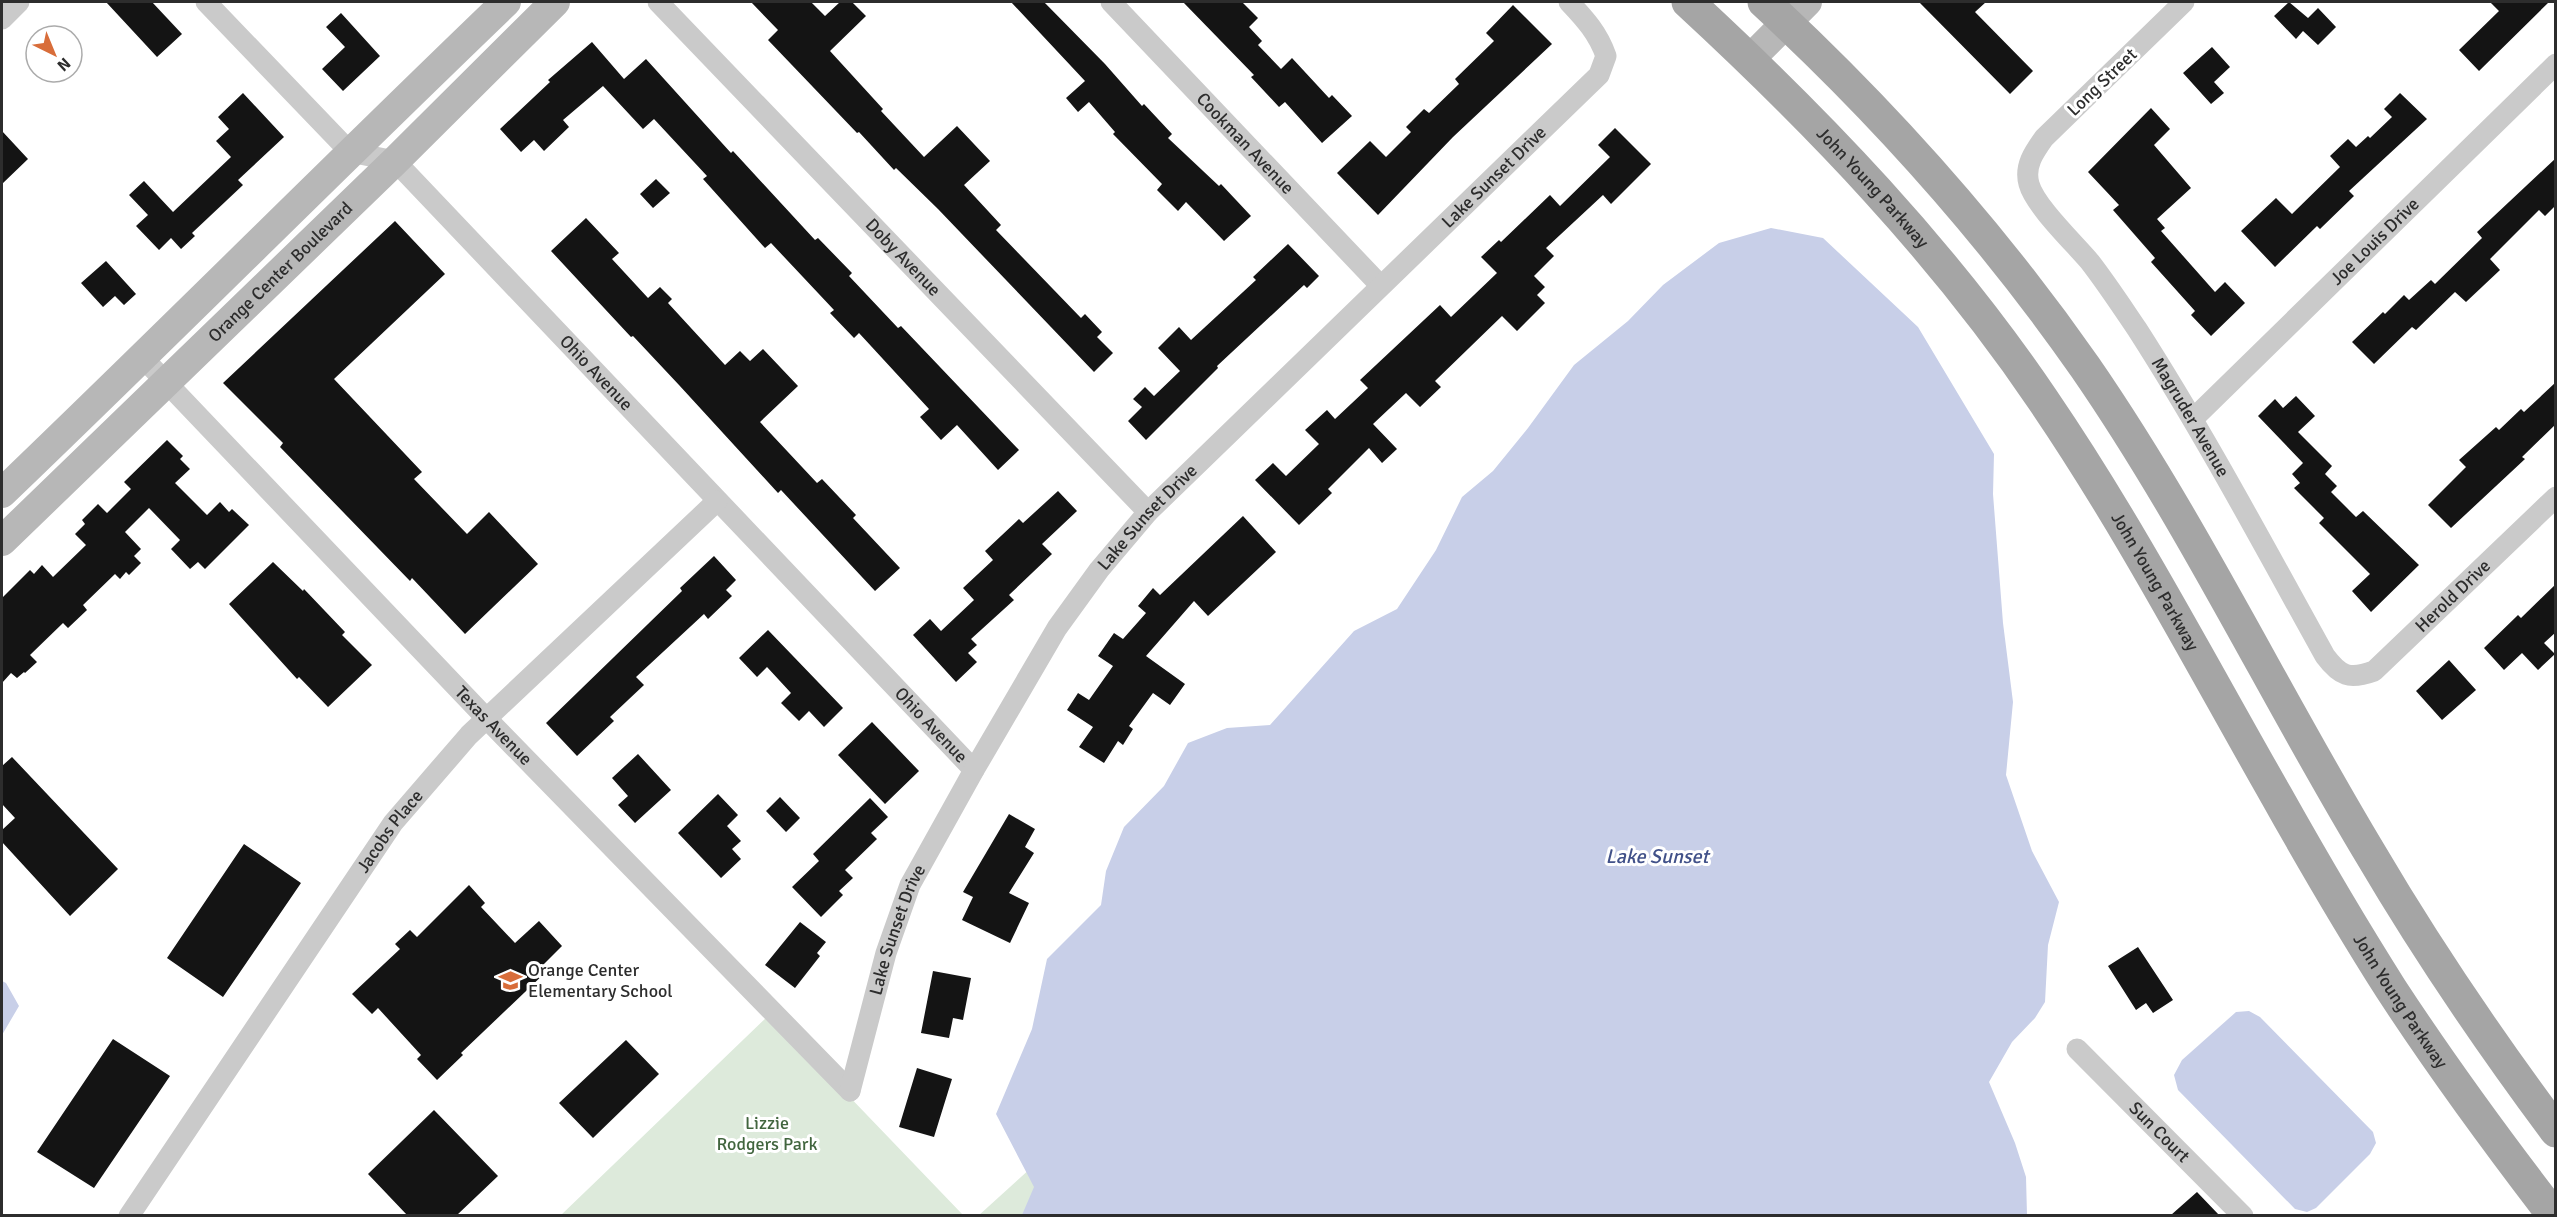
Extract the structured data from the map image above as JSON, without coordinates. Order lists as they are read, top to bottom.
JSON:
{
  "streets": {
    "main road": ["John Young Parkway"],
    "street": [
      "Long Street",
      "Cookman Avenue",
      "Lake Sunset Drive",
      "Joe Louis Drive",
      "Doby Avenue",
      "Orange Center Boulevard",
      "Ohio Avenue",
      "Magruder Avenue",
      "Herold Drive",
      "Texas Avenue",
      "Jacobs Place",
      "Sun Court"
    ]
  },
  "crossings": [
    ["Long Street", "Magruder Avenue"],
    ["Cookman Avenue", "Lake Sunset Drive"],
    ["Lake Sunset Drive", "Doby Avenue"],
    ["Lake Sunset Drive", "Ohio Avenue"],
    ["Lake Sunset Drive", "Texas Avenue"],
    ["Joe Louis Drive", "Magruder Avenue"],
    ["Orange Center Boulevard", "Ohio Avenue"],
    ["Orange Center Boulevard", "Texas Avenue"],
    ["Ohio Avenue", "Jacobs Place"],
    ["Magruder Avenue", "Herold Drive"],
    ["Texas Avenue", "Jacobs Place"]
  ],
  "water": ["Lake Sunset"],
  "parks": ["Lizzie Rodgers Park"],
  "places": {
    "school or university": ["Orange Center Elementary School"]
  },
  "north": "bottom right"
}
